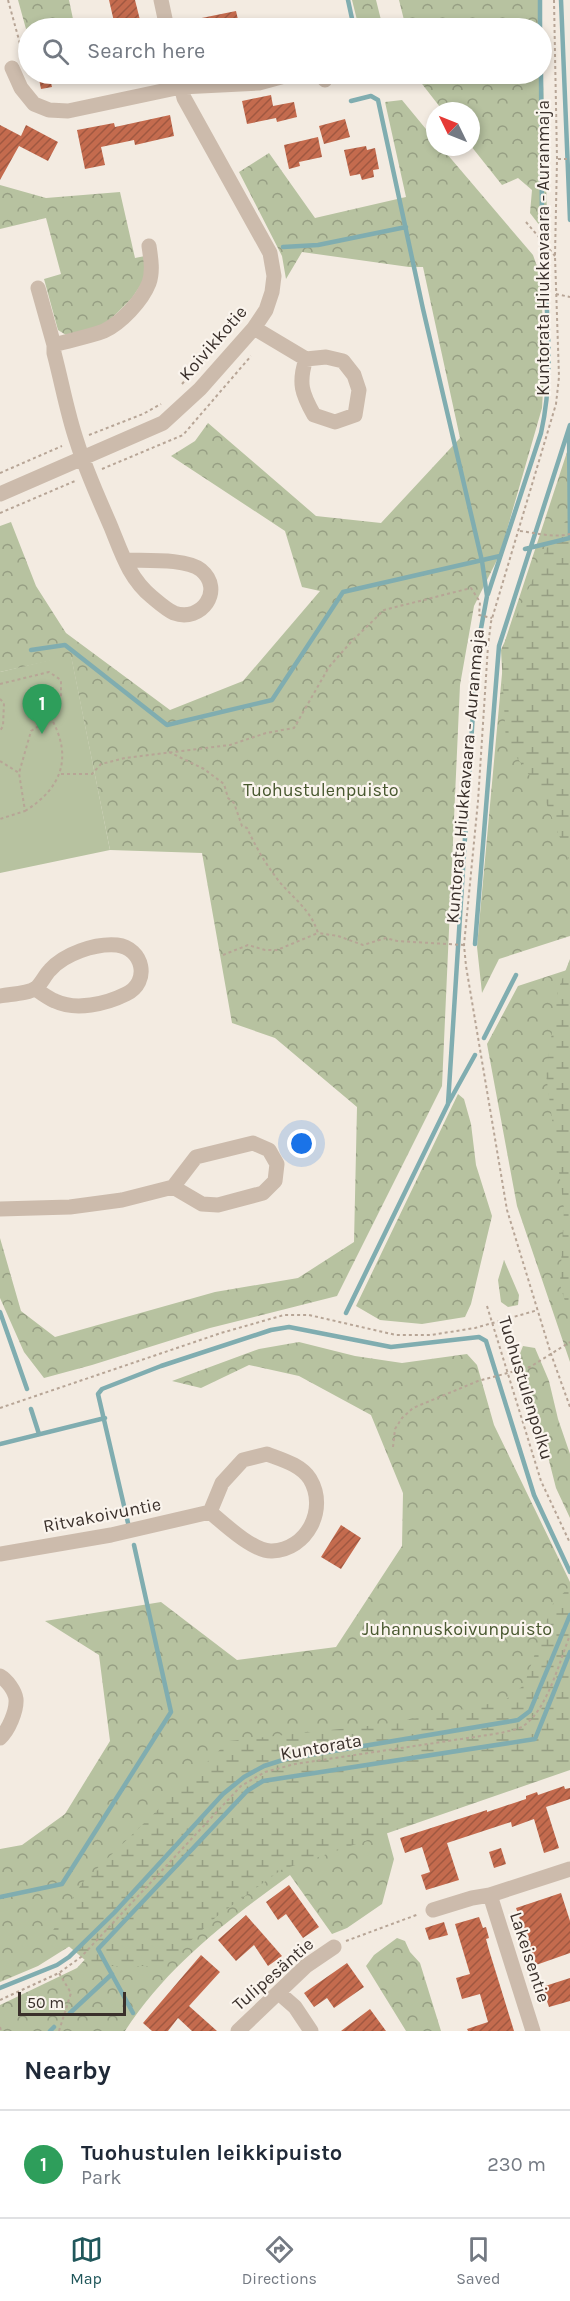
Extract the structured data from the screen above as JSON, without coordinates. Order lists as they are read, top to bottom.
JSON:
{
  "streets": {
    "street": [
      "Koivikkotie",
      "Ritvakoivuntie",
      "Lakeisentie",
      "Tulipesäntie"
    ],
    "path": ["Kuntorata Hiukkavaara - Auranmaja", "Tuohustulenpolku", "Kuntorata"]
  },
  "parks": ["Tuohustulenpuisto", "Juhannuskoivunpuisto"],
  "scale_bar": "50 m",
  "north": "top left",
  "page": {
    "search": "Search here",
    "pins": "1",
    "scale": "50 m",
    "heading": "Nearby",
    "list": [
      {
        "mark": "1",
        "name": "Tuohustulen leikkipuisto",
        "note": "Park",
        "value": "230 m"
      }
    ],
    "nav": ["Map", "Directions", "Saved"]
  }
}
